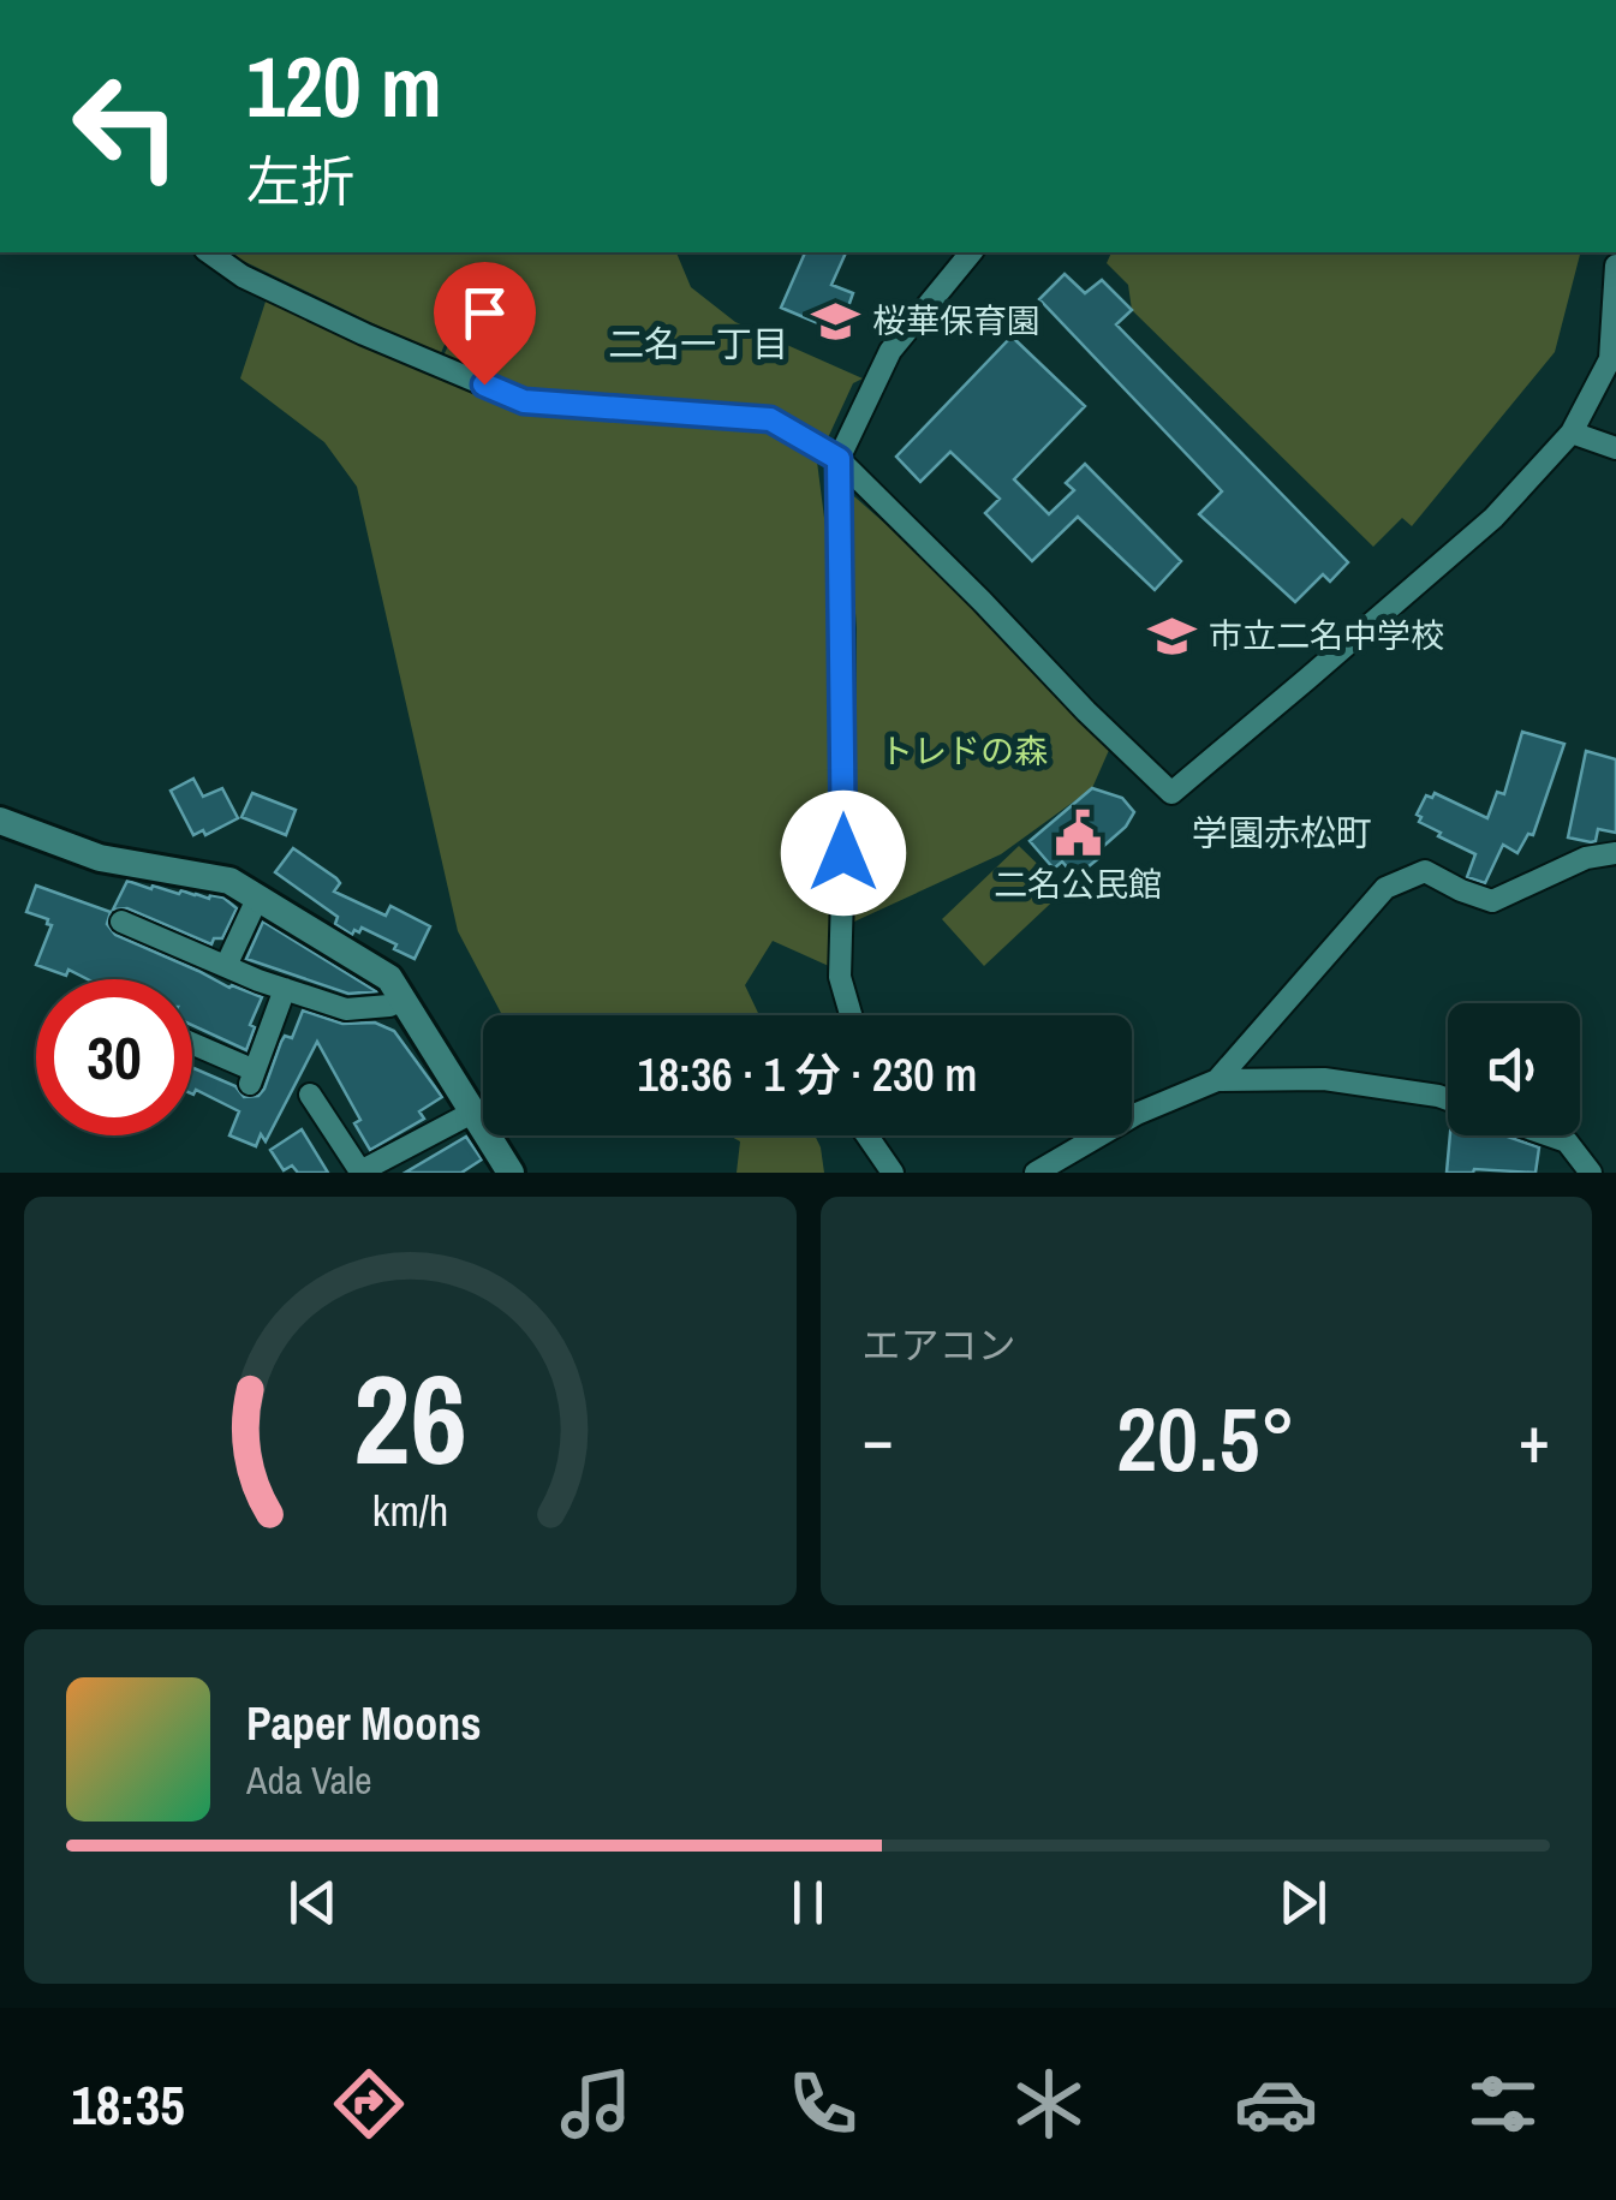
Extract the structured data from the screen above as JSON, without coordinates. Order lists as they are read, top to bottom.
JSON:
{
  "districts": ["二名一丁目", "学園赤松町"],
  "parks": ["トレドの森"],
  "places": {
    "school or university": ["桜華保育園", "市立二名中学校"],
    "public building": ["二名公民館"]
  },
  "page": {
    "turn": ["120 m", "左折"],
    "limit": "30",
    "trip": "18:36 · 1 分 · 230 m",
    "tile": "エアコン",
    "heat": ["−", "20.5°", "+"],
    "song": ["Paper Moons", "Ada Vale"],
    "tabs": "18:35",
    "gauge": ["26", "km/h"]
  }
}
